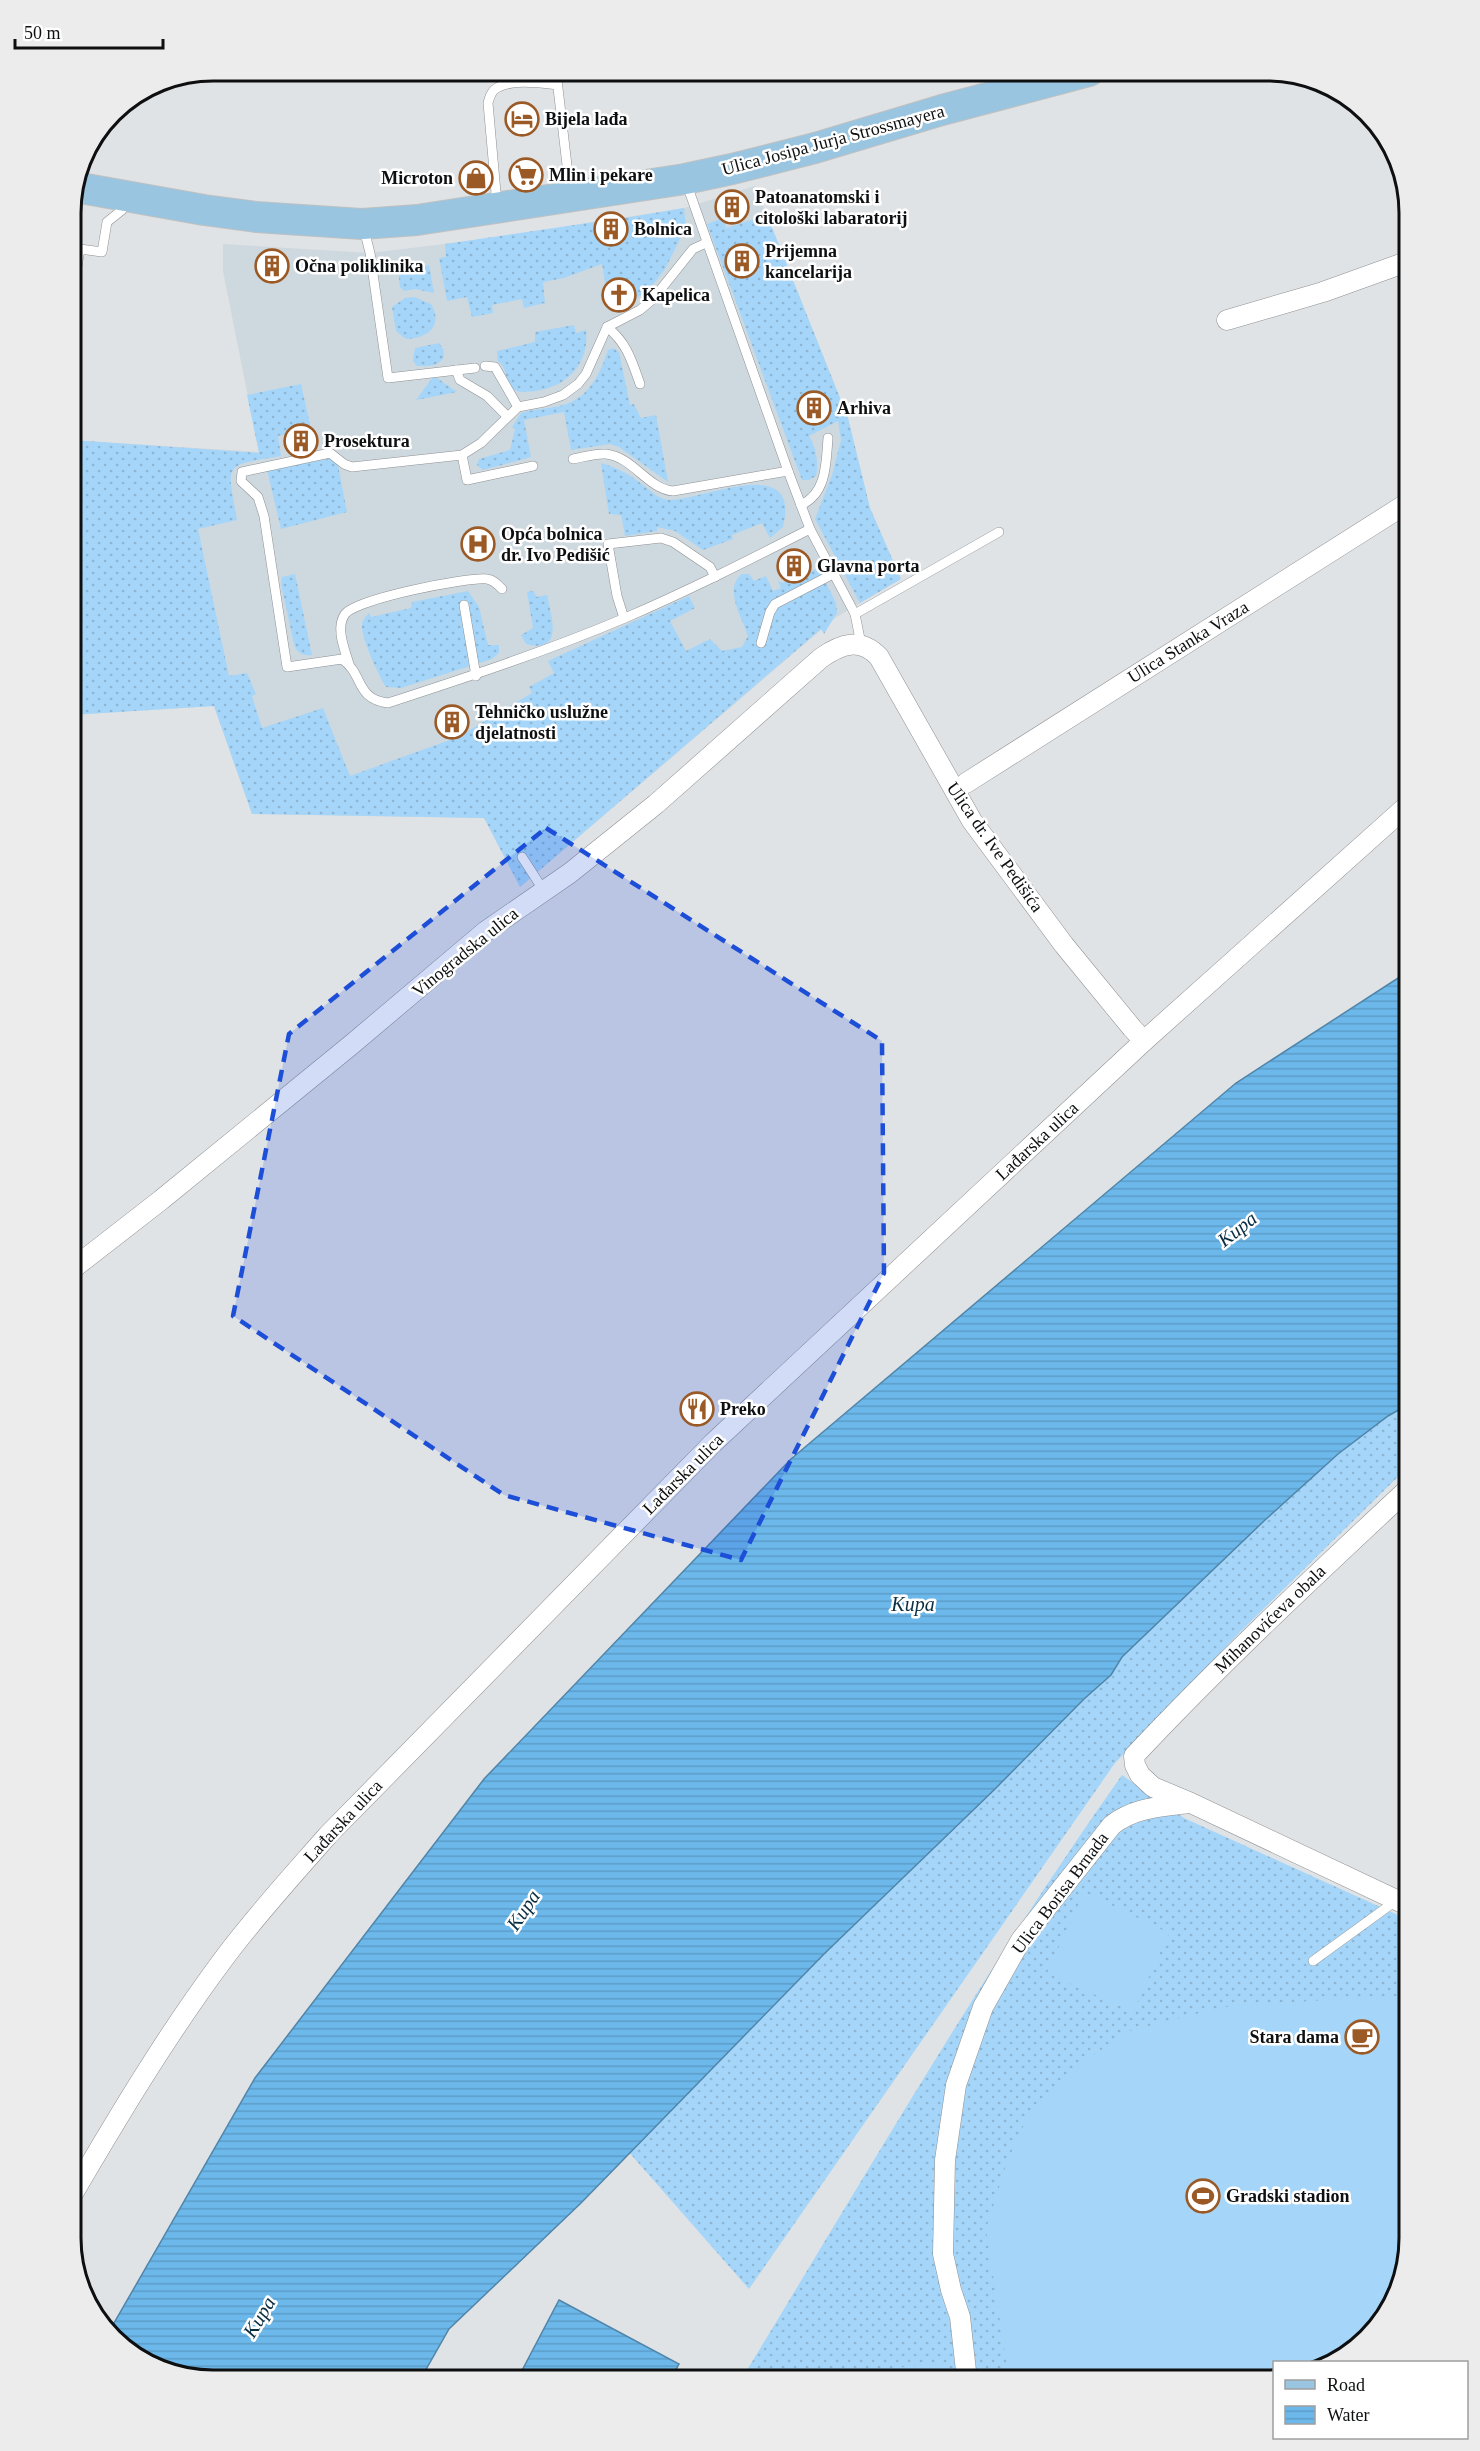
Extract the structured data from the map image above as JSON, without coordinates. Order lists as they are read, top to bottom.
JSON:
{
  "streets": {
    "main road": ["Ulica Josipa Jurja Strossmayera"],
    "street": [
      "Ulica Stanka Vraza",
      "Ulica dr. Ive Pedišića",
      "Vinogradska ulica",
      "Lađarska ulica",
      "Mihanovićeva obala",
      "Ulica Borisa Brnada"
    ]
  },
  "crossings": [
    ["Ulica dr. Ive Pedišića", "Vinogradska ulica"],
    ["Ulica dr. Ive Pedišića", "Lađarska ulica"],
    ["Mihanovićeva obala", "Ulica Borisa Brnada"]
  ],
  "water": ["Kupa"],
  "places": {
    "hotel": ["Bijela lađa"],
    "supermarket": ["Mlin i pekare"],
    "shop": ["Microton"],
    "building": [
      "Patoanatomski i citološki labaratorij",
      "Bolnica",
      "Prijemna kancelarija",
      "Očna poliklinika",
      "Arhiva",
      "Prosektura",
      "Glavna porta",
      "Tehničko uslužne djelatnosti"
    ],
    "church": ["Kapelica"],
    "hospital": ["Opća bolnica dr. Ivo Pedišić"],
    "restaurant": ["Preko"],
    "cafe": ["Stara dama"],
    "sports": ["Gradski stadion"]
  },
  "legend": ["Road", "Water"],
  "scale_bar": "50 m"
}
